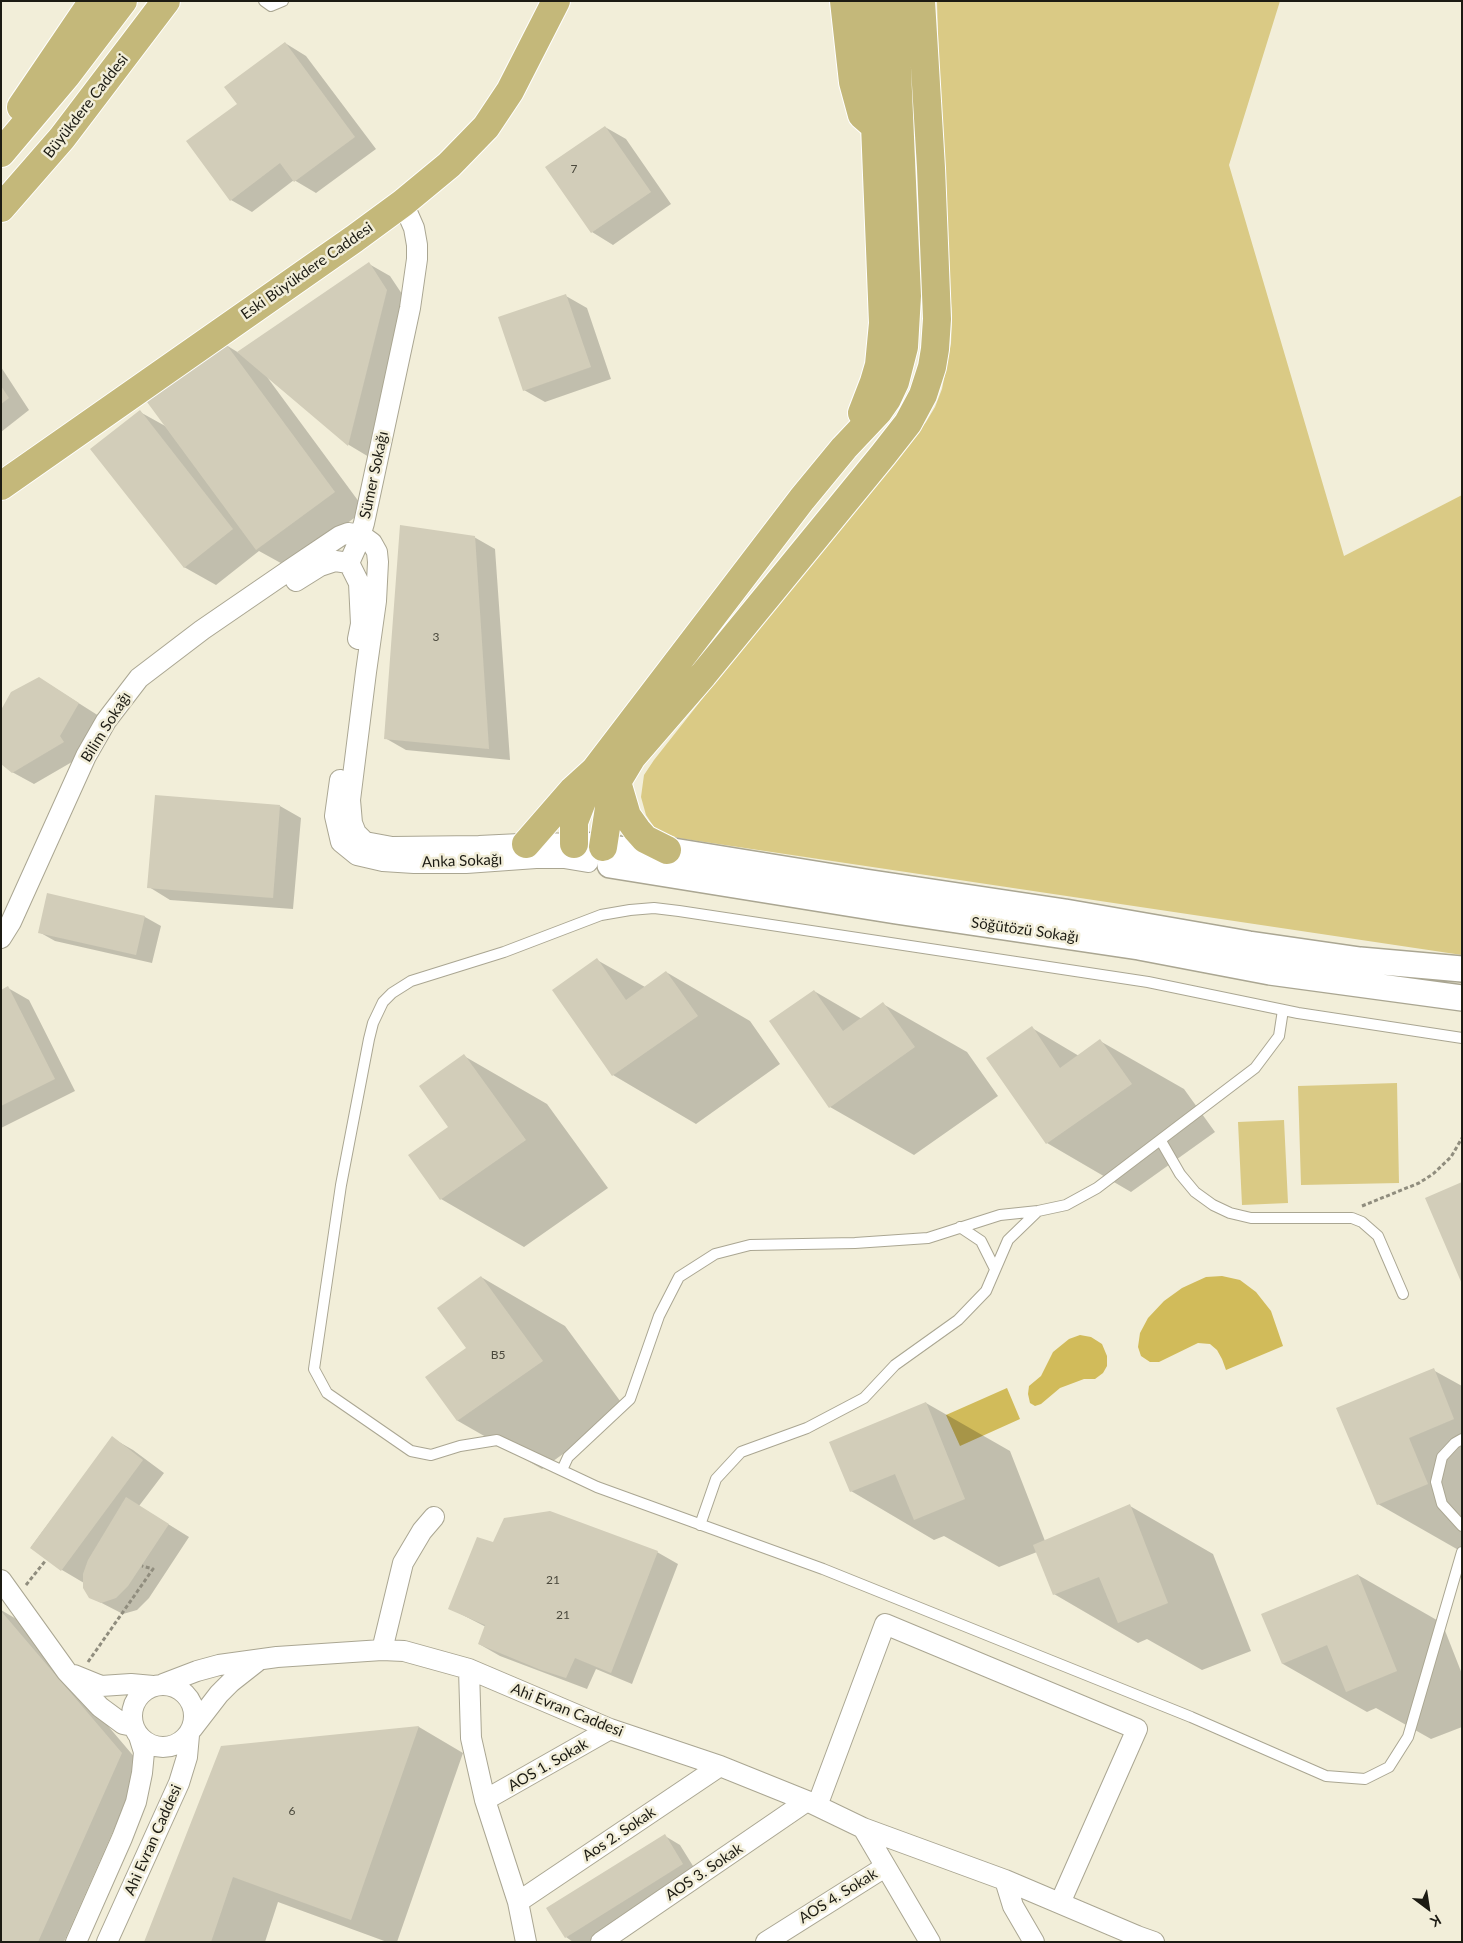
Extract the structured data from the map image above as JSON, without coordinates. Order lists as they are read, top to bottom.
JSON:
{
  "streets": {
    "main road": ["Büyükdere Caddesi", "Eski Büyükdere Caddesi"],
    "street": [
      "Sümer Sokağı",
      "Bilim Sokağı",
      "Anka Sokağı",
      "Söğütözü Sokağı",
      "Ahi Evran Caddesi",
      "AOS 1. Sokak",
      "Aos 2. Sokak",
      "AOS 3. Sokak",
      "AOS 4. Sokak"
    ]
  },
  "crossings": [
    ["Eski Büyükdere Caddesi", "Sümer Sokağı"],
    ["Sümer Sokağı", "Bilim Sokağı"],
    ["Sümer Sokağı", "Anka Sokağı"],
    ["Anka Sokağı", "Söğütözü Sokağı"],
    ["Ahi Evran Caddesi", "AOS 1. Sokak"],
    ["Ahi Evran Caddesi", "Aos 2. Sokak"],
    ["Ahi Evran Caddesi", "AOS 3. Sokak"]
  ],
  "house_numbers": [
    "7",
    "3",
    "B5",
    "21",
    "21",
    "6"
  ],
  "north": "bottom right"
}
